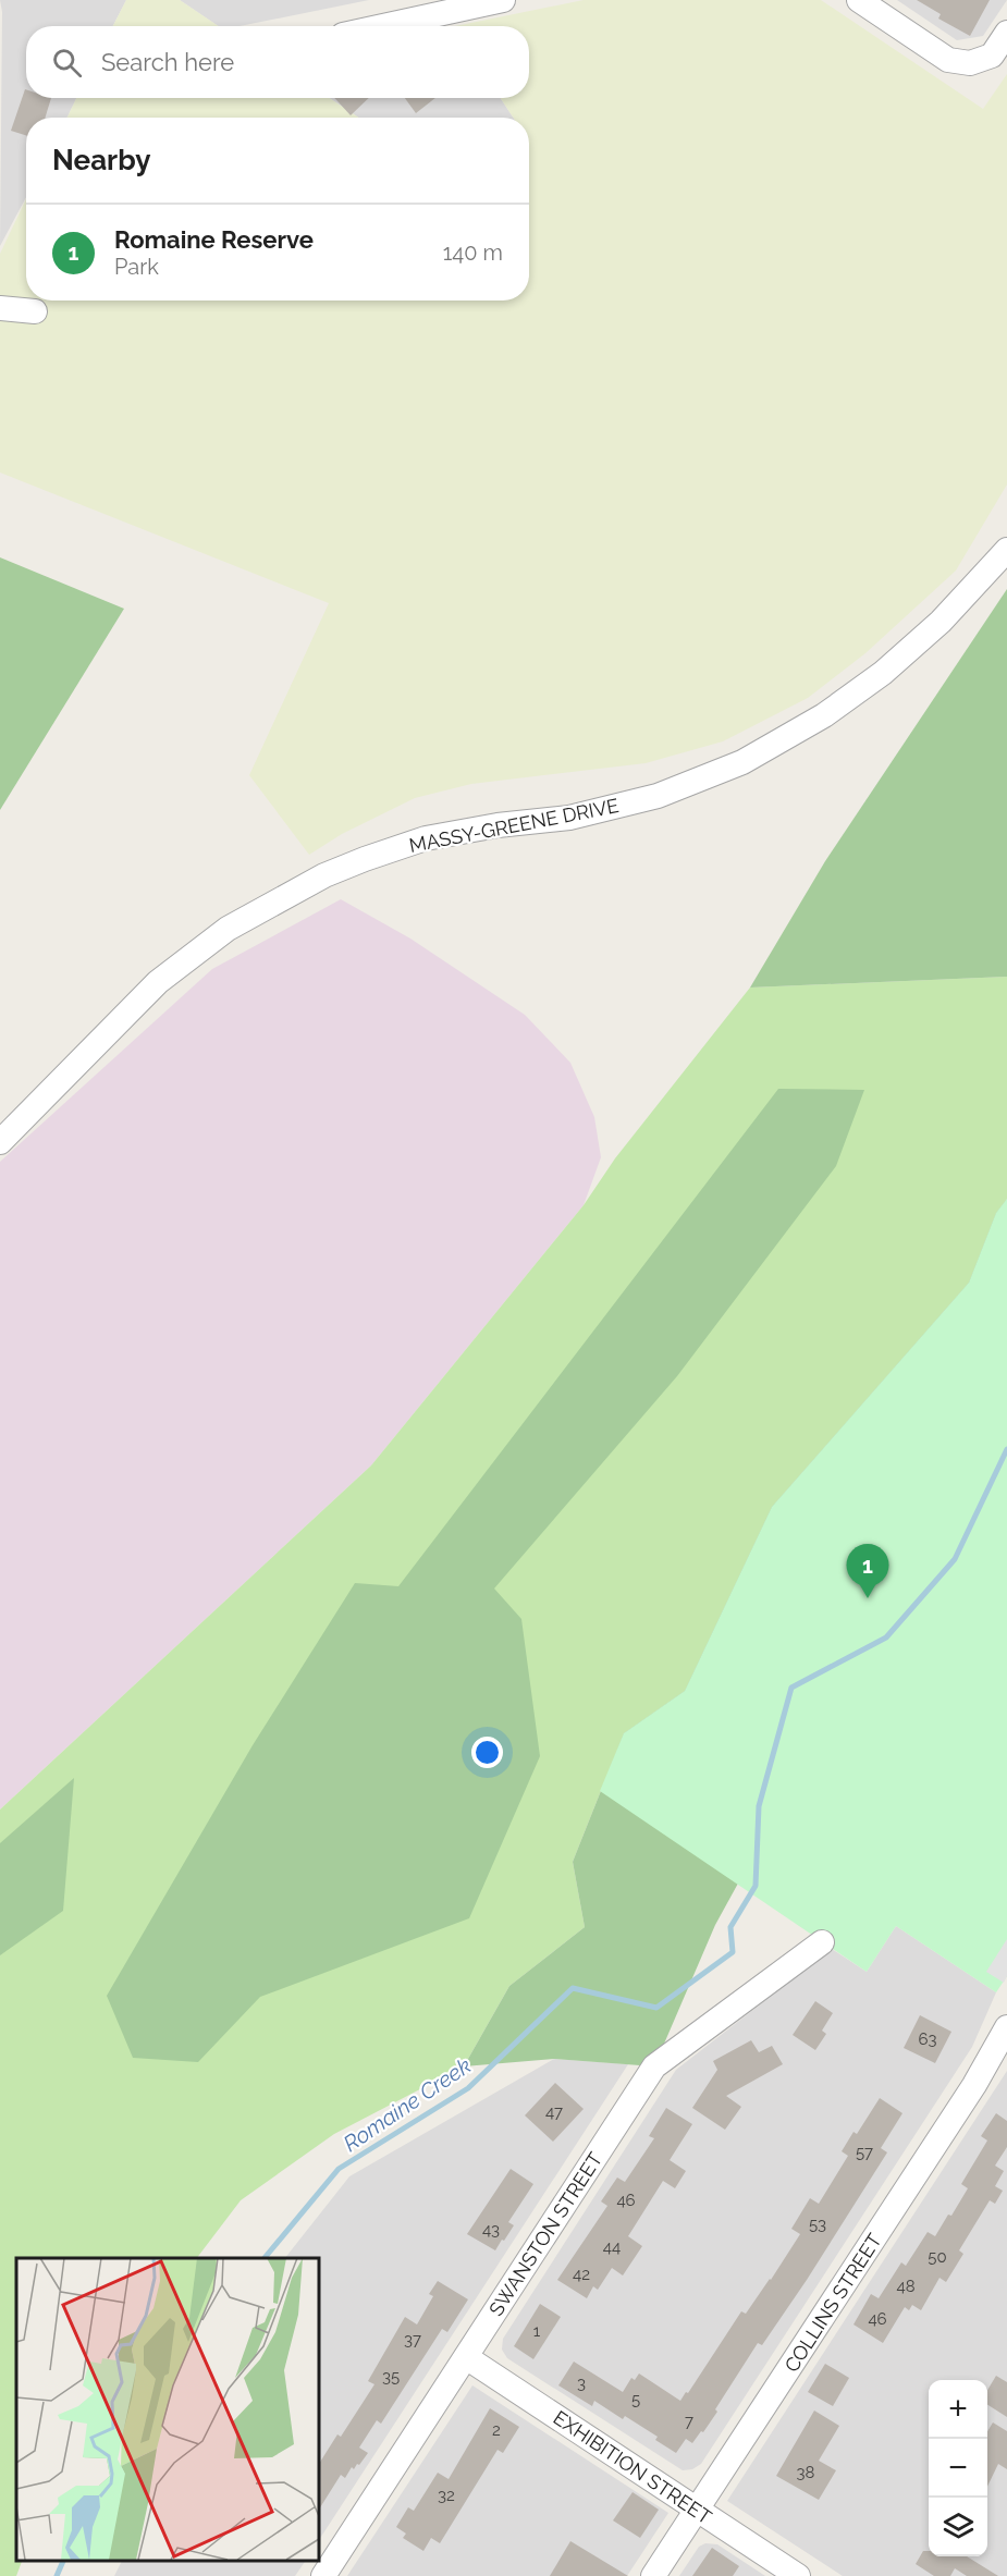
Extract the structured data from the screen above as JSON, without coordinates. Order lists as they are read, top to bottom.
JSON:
{
  "streets": {
    "street": [
      "MASSY-GREENE DRIVE",
      "SWANSTON STREET",
      "COLLINS STREET",
      "EXHIBITION STREET"
    ]
  },
  "crossings": [
    ["SWANSTON STREET", "EXHIBITION STREET"],
    ["COLLINS STREET", "EXHIBITION STREET"]
  ],
  "water": ["Romaine Creek"],
  "house_numbers": [
    "63",
    "47",
    "57",
    "46",
    "53",
    "43",
    "44",
    "50",
    "42",
    "48",
    "46",
    "1",
    "37",
    "35",
    "3",
    "5",
    "7",
    "2",
    "38",
    "32"
  ],
  "page": {
    "search": "Search here",
    "heading": "Nearby",
    "list": [
      {
        "mark": "1",
        "name": "Romaine Reserve",
        "note": "Park",
        "value": "140 m"
      }
    ],
    "pins": "1",
    "map_buttons": ["+", "−"]
  }
}
